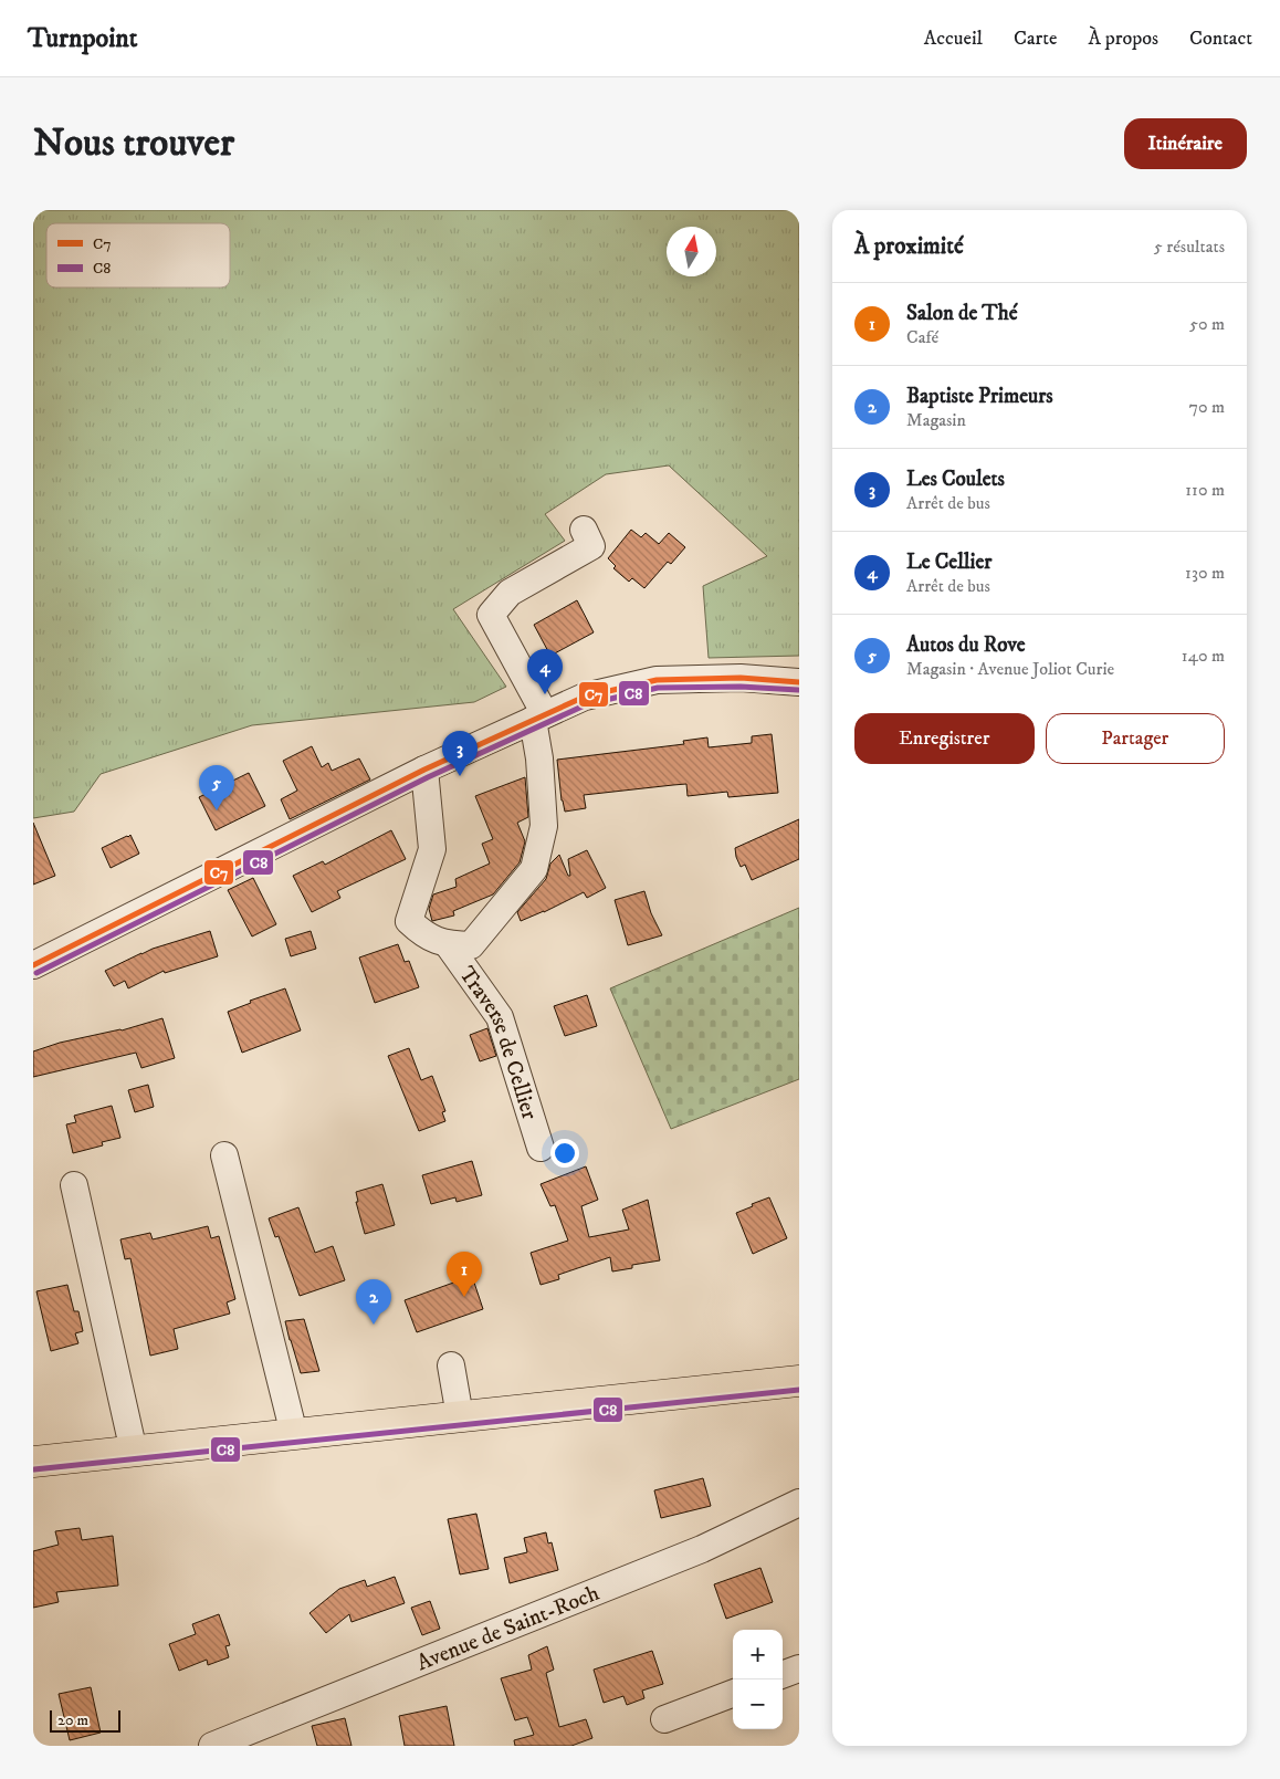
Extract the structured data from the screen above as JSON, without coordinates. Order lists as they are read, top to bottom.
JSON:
{
  "streets": {
    "street": ["Traverse de Cellier", "Avenue de Saint-Roch"]
  },
  "lines": ["transit line C7", "transit line C8"],
  "legend": ["C7", "C8"],
  "scale_bar": "20 m",
  "north": "top",
  "page": {
    "header": "Turnpoint",
    "nav": [
      "Accueil",
      "Carte",
      "À propos",
      "Contact"
    ],
    "buttons": [
      "Itinéraire",
      ["Enregistrer", "Partager"]
    ],
    "title": "Nous trouver",
    "heading": ["À proximité", "5 résultats"],
    "list": [
      {
        "mark": "1",
        "name": "Salon de Thé",
        "note": "Café",
        "value": "50 m"
      },
      {
        "mark": "2",
        "name": "Baptiste Primeurs",
        "note": "Magasin",
        "value": "70 m"
      },
      {
        "mark": "3",
        "name": "Les Coulets",
        "note": "Arrêt de bus",
        "value": "110 m"
      },
      {
        "mark": "4",
        "name": "Le Cellier",
        "note": "Arrêt de bus",
        "value": "130 m"
      },
      {
        "mark": "5",
        "name": "Autos du Rove",
        "note": "Magasin · Avenue Joliot Curie",
        "value": "140 m"
      }
    ],
    "pins": [
      "4",
      "3",
      "5",
      "1",
      "2"
    ],
    "map_buttons": ["+", "−"],
    "scale": "20 m"
  }
}
